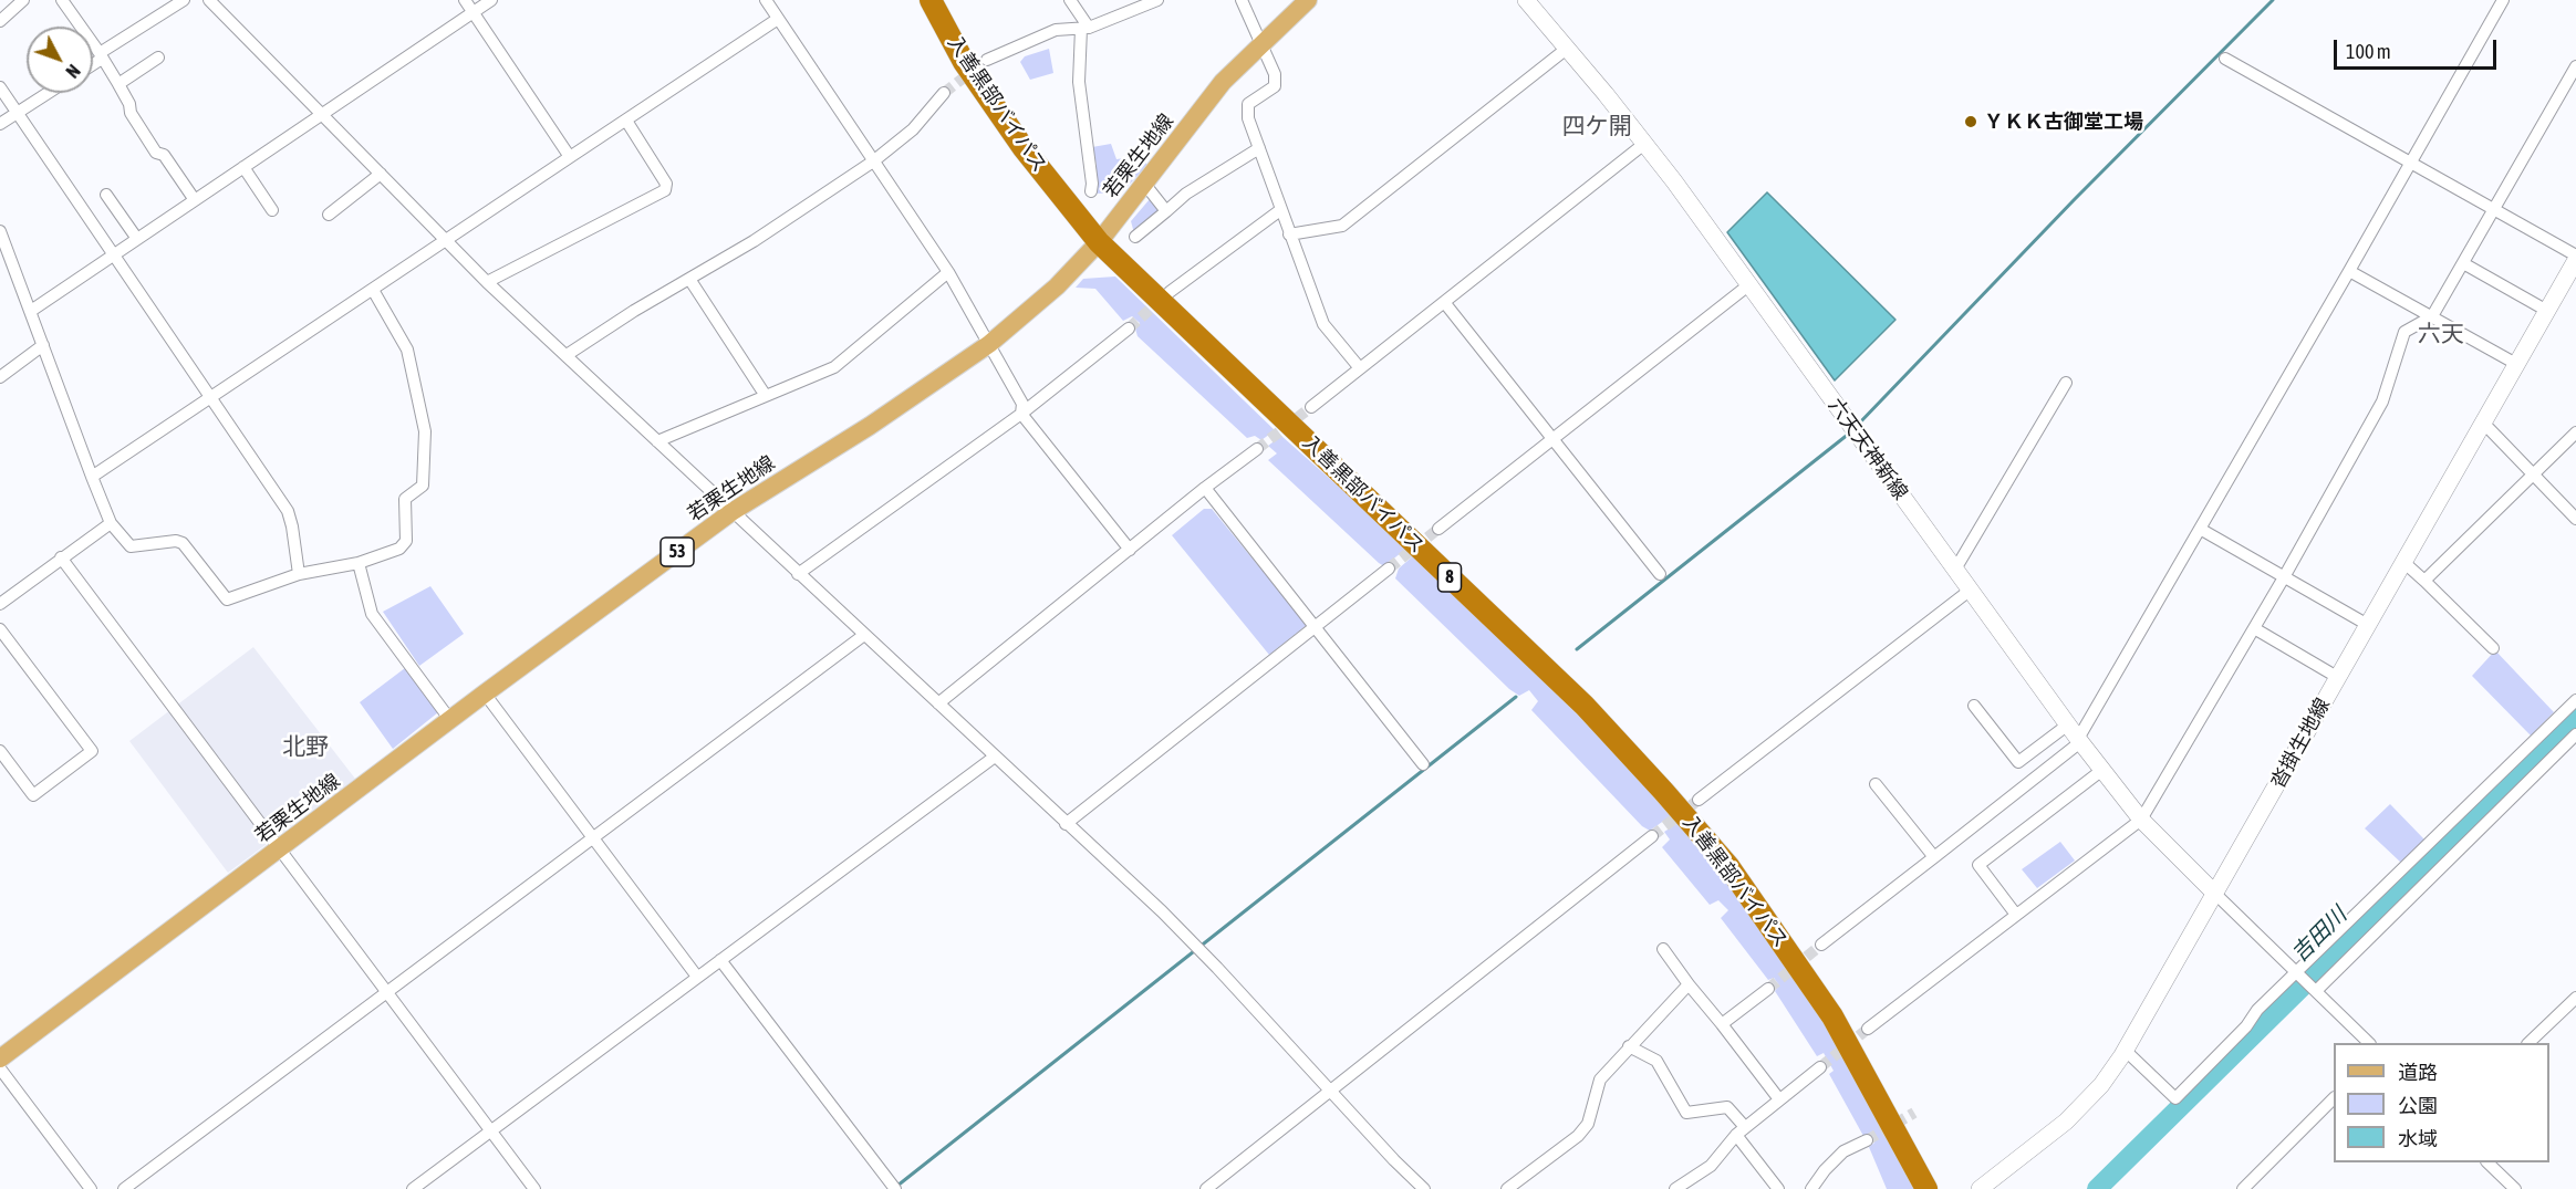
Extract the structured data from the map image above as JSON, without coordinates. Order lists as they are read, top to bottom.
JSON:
{
  "streets": {
    "highway": ["入善黒部バイパス", "8"],
    "main road": [
      "若栗生地線",
      "六天天神新線",
      "53",
      "沓掛生地線"
    ]
  },
  "crossings": [
    ["入善黒部バイパス", "若栗生地線"],
    ["六天天神新線", "沓掛生地線"]
  ],
  "districts": ["四ケ開", "六天", "北野"],
  "water": ["吉田川"],
  "places": ["ＹＫＫ古御堂工場"],
  "legend": ["道路", "公園", "水域"],
  "scale_bar": "100 m",
  "north": "bottom right"
}
